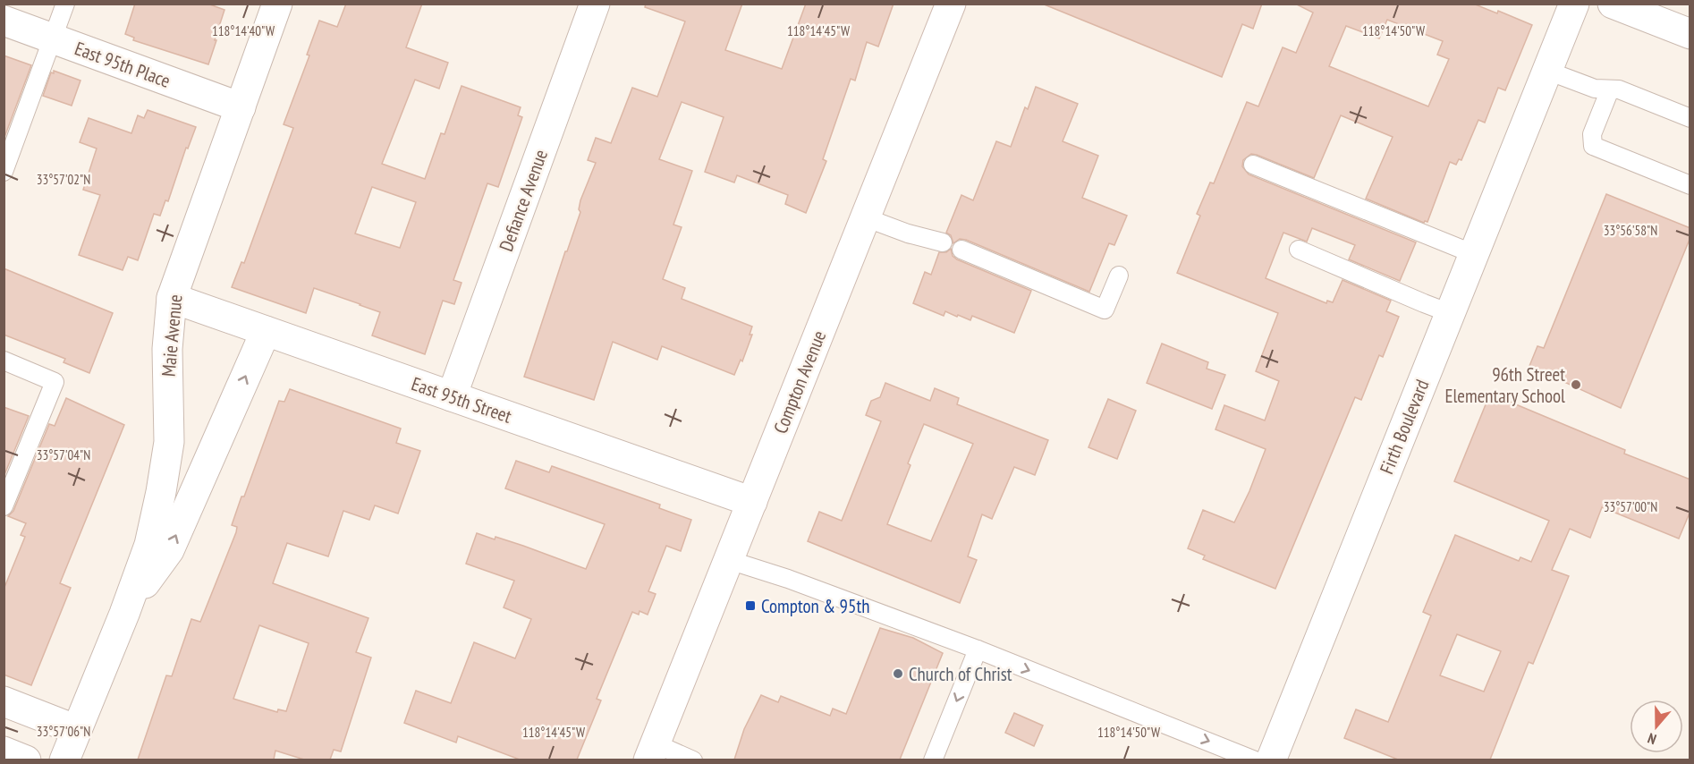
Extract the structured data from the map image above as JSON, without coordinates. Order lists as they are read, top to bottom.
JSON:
{
  "streets": {
    "street": [
      "East 95th Place",
      "Defiance Avenue",
      "Maie Avenue",
      "Compton Avenue",
      "East 95th Street",
      "Firth Boulevard"
    ]
  },
  "crossings": [
    ["East 95th Place", "Maie Avenue"],
    ["Defiance Avenue", "East 95th Street"],
    ["Maie Avenue", "East 95th Street"],
    ["Compton Avenue", "East 95th Street"]
  ],
  "places": {
    "other": ["96th Street Elementary School", "Church of Christ"],
    "transit": ["Compton & 95th"]
  },
  "north": "bottom",
  "coordinates": [
    "118°14'45\"W",
    "118°14'50\"W",
    "118°14'40\"W",
    "33°57'02\"N",
    "33°56'58\"N",
    "33°57'04\"N",
    "33°57'00\"N",
    "33°57'06\"N"
  ]
}
